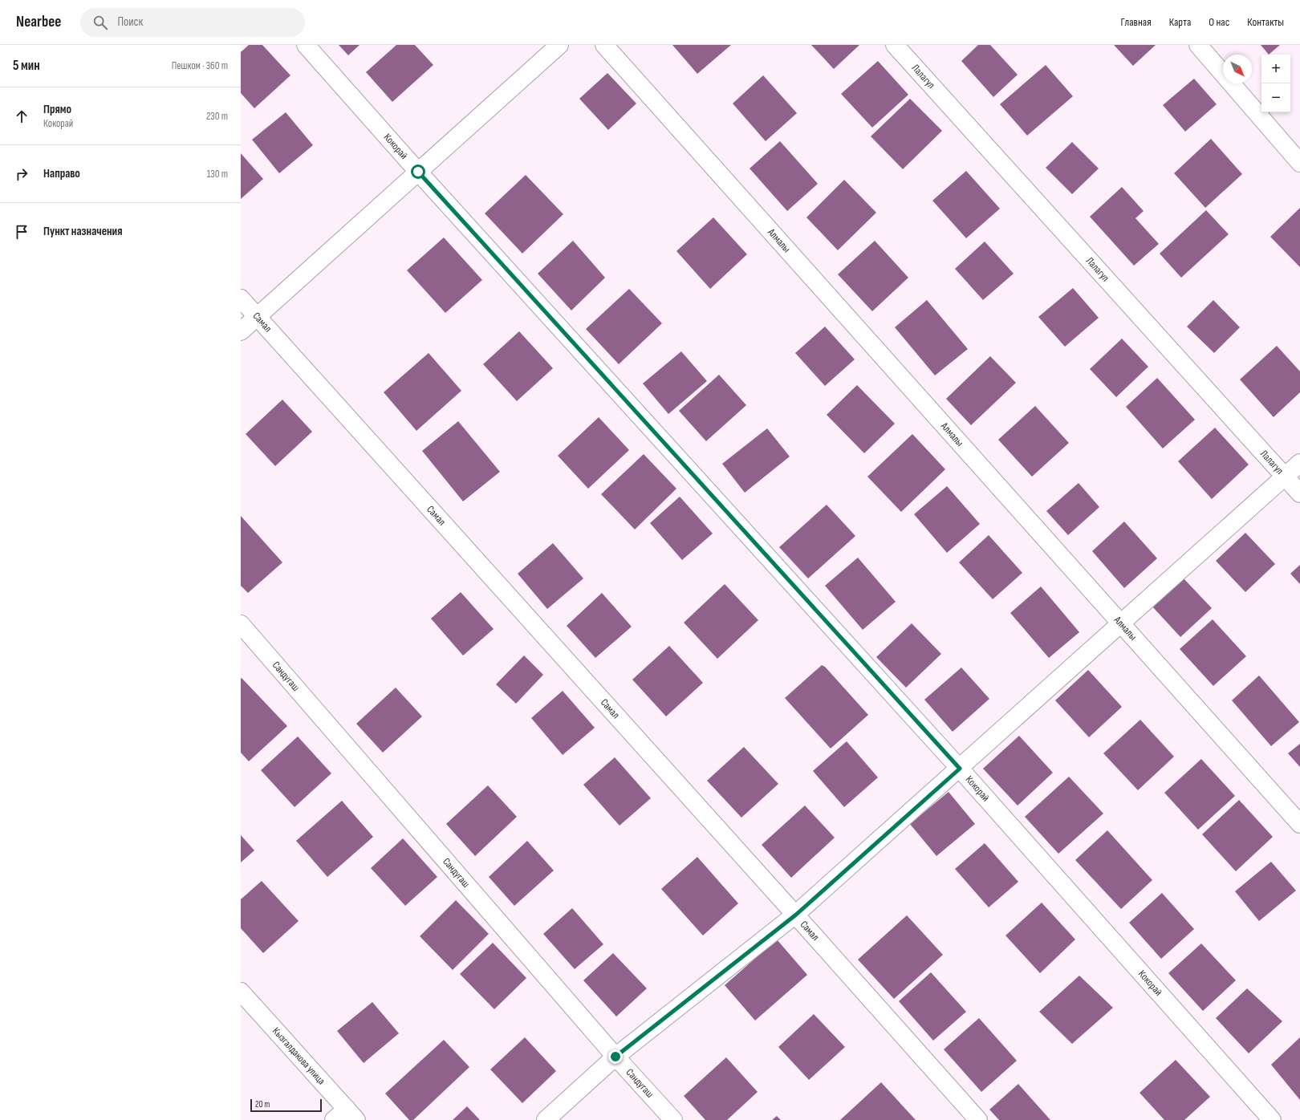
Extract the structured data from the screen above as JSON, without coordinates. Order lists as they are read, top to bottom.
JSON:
{
  "streets": {
    "street": [
      "Лалагул",
      "Кокорай",
      "Алмалы",
      "Самал",
      "Сандугаш",
      "Кызгалдакова улица"
    ]
  },
  "scale_bar": "20 m",
  "north": "bottom right",
  "page": {
    "header": "Nearbee",
    "search": "Поиск",
    "nav": [
      "Главная",
      "Карта",
      "О нас",
      "Контакты"
    ],
    "heading": ["5 мин", "Пешком · 360 m"],
    "map_buttons": ["+", "−"],
    "list": [
      ["Прямо", "Кокорай", "230 m"],
      ["Направо", "130 m"],
      "Пункт назначения"
    ],
    "scale": "20 m"
  }
}
